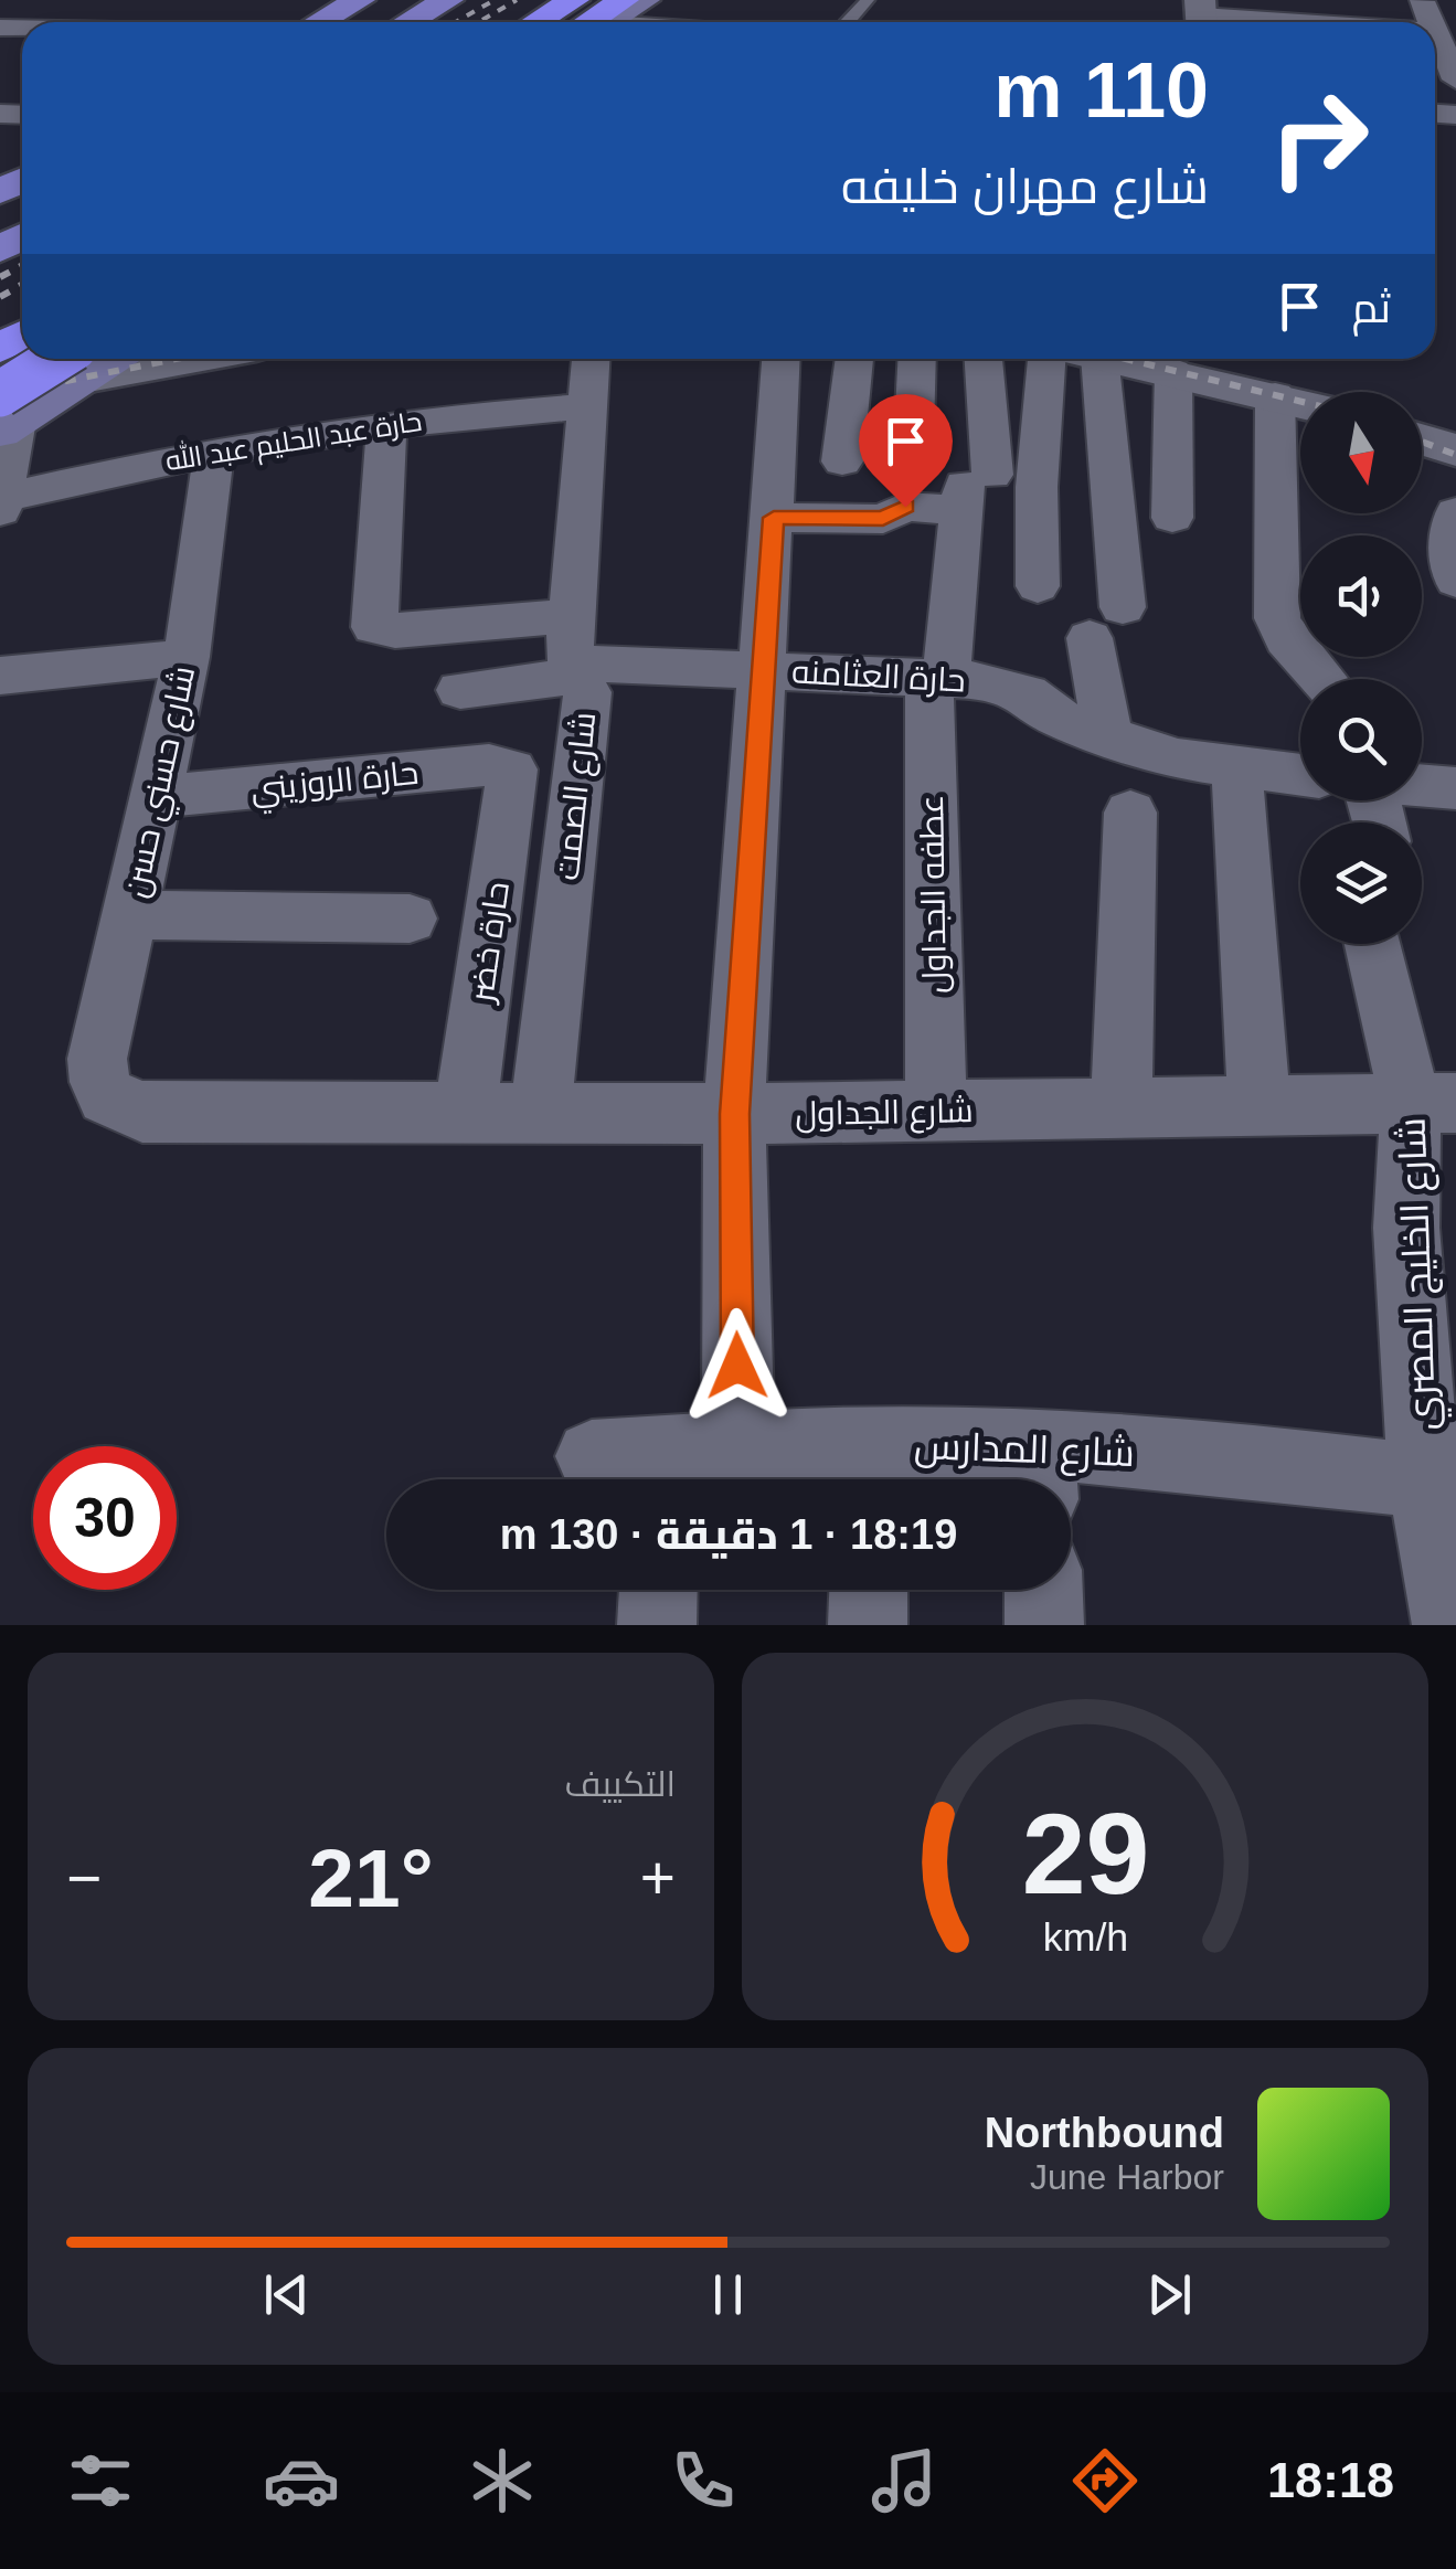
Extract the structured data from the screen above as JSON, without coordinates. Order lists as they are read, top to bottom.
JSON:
{
  "streets": {
    "street": [
      "حارة عبد الحليم عبد الله",
      "حارة العثامنه",
      "حارة الروزيني",
      "شارع حسني حسن",
      "شارع الصمت",
      "عطفه الجداول",
      "حارة خضر",
      "شارع الجداول",
      "شارع الخليج المصري",
      "شارع المدارس"
    ]
  },
  "crossings": [
    ["حارة عبد الحليم عبد الله", "شارع حسني حسن"],
    ["حارة عبد الحليم عبد الله", "شارع الصمت"],
    ["حارة العثامنه", "شارع الصمت"],
    ["حارة العثامنه", "عطفه الجداول"],
    ["حارة الروزيني", "شارع حسني حسن"],
    ["حارة الروزيني", "حارة خضر"],
    ["شارع حسني حسن", "شارع الجداول"],
    ["شارع الصمت", "شارع الجداول"],
    ["عطفه الجداول", "شارع الجداول"],
    ["حارة خضر", "شارع الجداول"],
    ["شارع الجداول", "شارع الخليج المصري"],
    ["شارع الخليج المصري", "شارع المدارس"]
  ],
  "north": "bottom",
  "page": {
    "turn": ["110 m", "شارع مهران خليفه"],
    "then": "ثم",
    "limit": "30",
    "trip": "18:19 · 1 دقيقة · 130 m",
    "tile": "التكييف",
    "heat": ["−", "21°", "+"],
    "song": ["Northbound", "June Harbor"],
    "tabs": "18:18",
    "gauge": ["29", "km/h"]
  }
}
